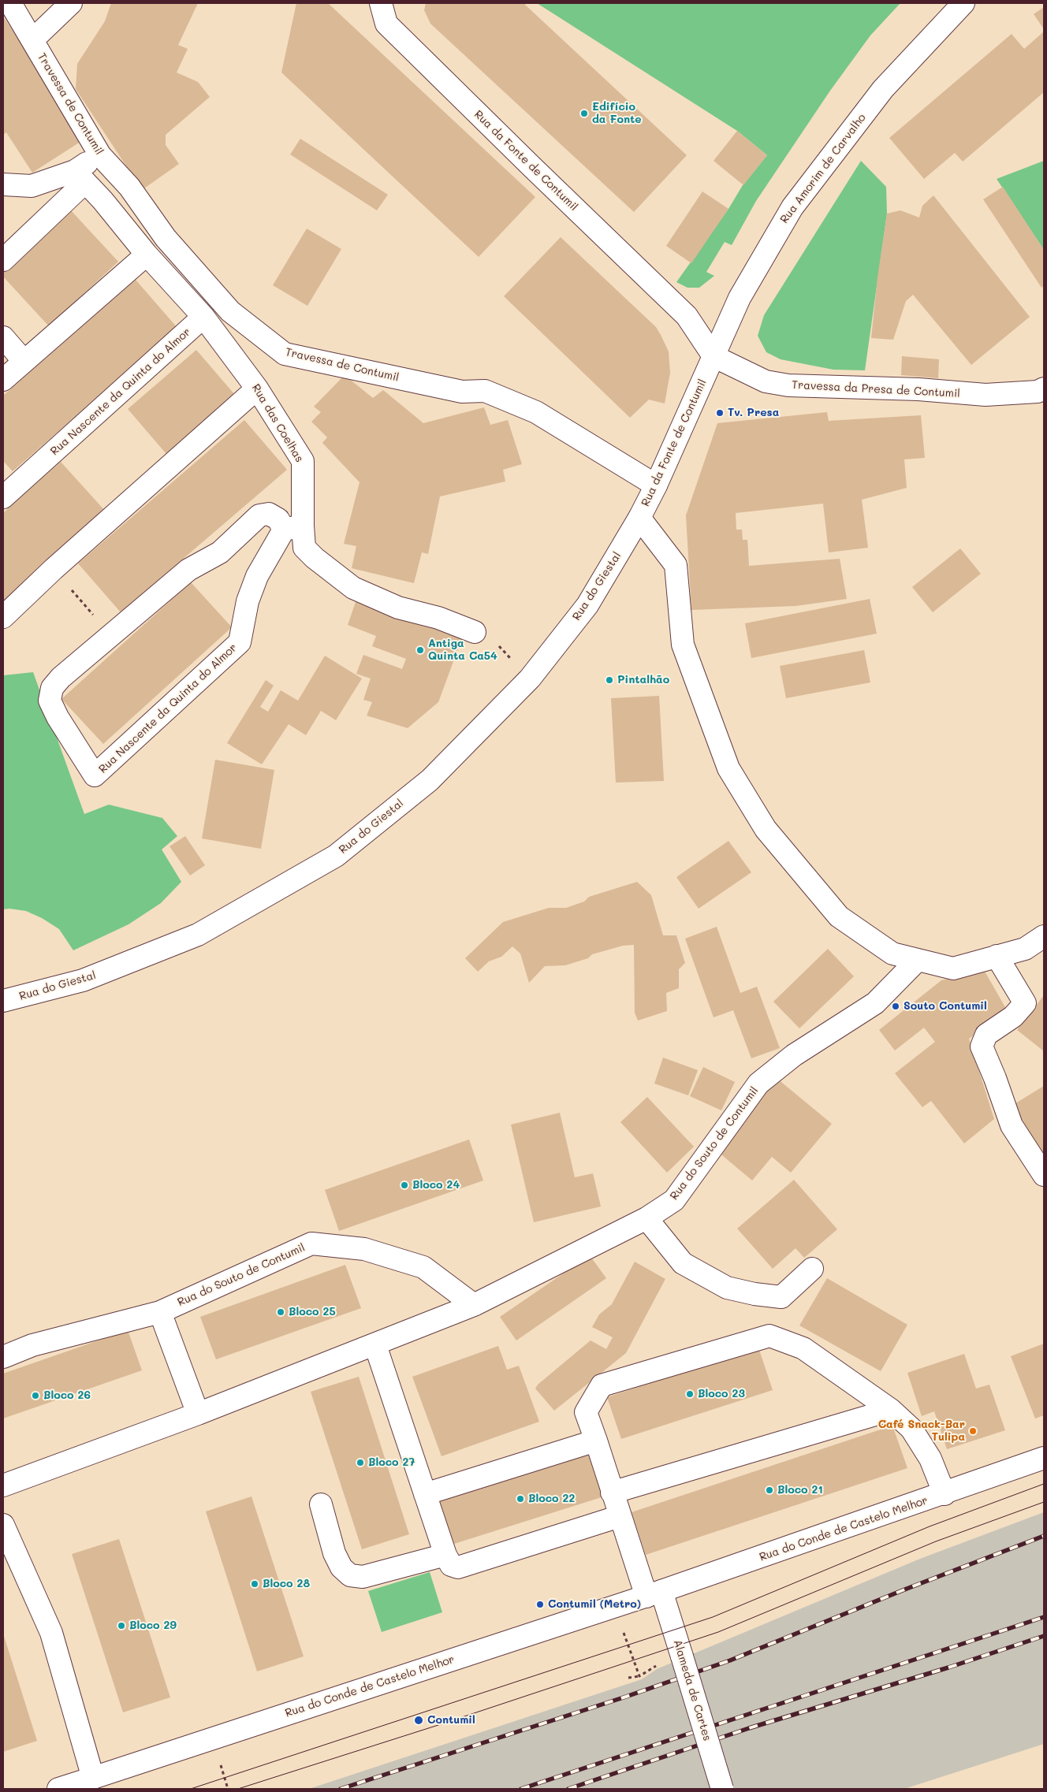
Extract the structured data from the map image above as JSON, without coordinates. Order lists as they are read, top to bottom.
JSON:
{
  "streets": {
    "street": [
      "Travessa de Contumil",
      "Rua da Fonte de Contumil",
      "Rua Amorim de Carvalho",
      "Travessa da Presa de Contumil",
      "Rua Nascente da Quinta do Almor",
      "Rua das Coelhas",
      "Rua do Giestal",
      "Rua do Souto de Contumil",
      "Rua do Conde de Castelo Melhor",
      "Alameda de Cartes"
    ]
  },
  "crossings": [
    ["Travessa de Contumil", "Rua da Fonte de Contumil"],
    ["Rua da Fonte de Contumil", "Rua Amorim de Carvalho"],
    ["Rua da Fonte de Contumil", "Travessa da Presa de Contumil"],
    ["Rua da Fonte de Contumil", "Rua do Giestal"],
    ["Rua da Fonte de Contumil", "Rua do Souto de Contumil"],
    ["Rua Amorim de Carvalho", "Travessa da Presa de Contumil"],
    ["Rua Nascente da Quinta do Almor", "Rua das Coelhas"],
    ["Rua do Conde de Castelo Melhor", "Alameda de Cartes"]
  ],
  "places": [
    "Edifício da Fonte",
    "Tv. Presa",
    "Antiga Quinta Ca54",
    "Pintalhão",
    "Souto Contumil",
    "Bloco 24",
    "Bloco 25",
    "Bloco 23",
    "Bloco 26",
    "Café Snack-Bar Tulipa",
    "Bloco 27",
    "Bloco 21",
    "Bloco 22",
    "Bloco 28",
    "Contumil (Metro)",
    "Bloco 29",
    "Contumil"
  ]
}
